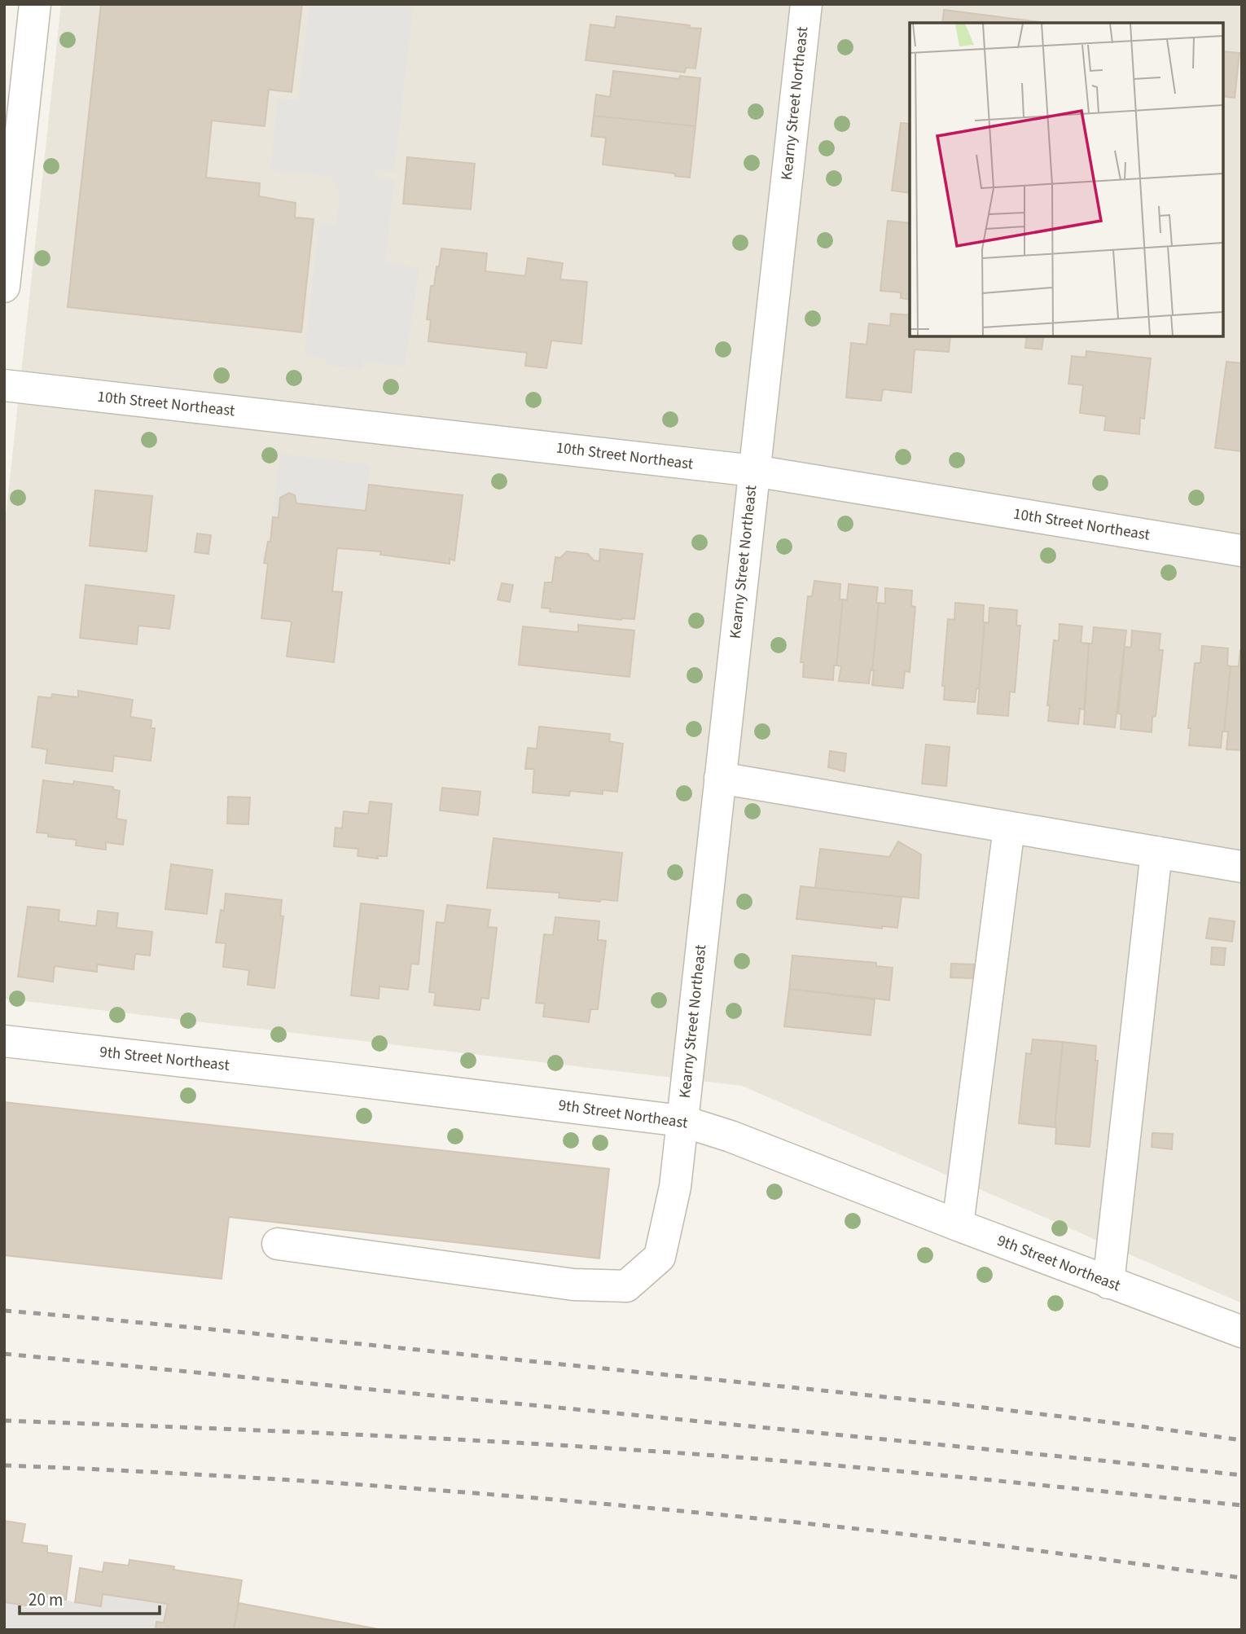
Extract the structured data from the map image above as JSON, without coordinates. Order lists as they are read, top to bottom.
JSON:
{
  "streets": {
    "street": ["Kearny Street Northeast", "10th Street Northeast", "9th Street Northeast"]
  },
  "crossings": [
    ["Kearny Street Northeast", "10th Street Northeast"],
    ["Kearny Street Northeast", "9th Street Northeast"]
  ],
  "scale_bar": "20 m"
}
